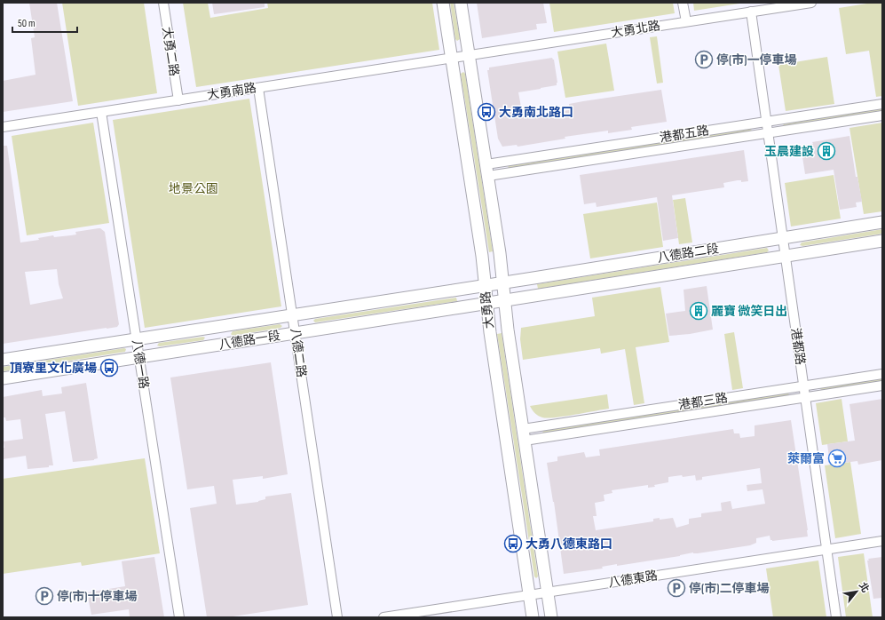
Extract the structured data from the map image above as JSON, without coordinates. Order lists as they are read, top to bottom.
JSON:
{
  "streets": {
    "street": [
      "大勇北路",
      "大勇二路",
      "大勇南路",
      "港都五路",
      "八德路二段",
      "大勇路",
      "八德路一段",
      "港都路",
      "八德二路",
      "八德一路",
      "港都三路",
      "八德東路"
    ]
  },
  "crossings": [
    ["大勇北路", "大勇南路"],
    ["大勇北路", "大勇路"],
    ["大勇北路", "港都路"],
    ["大勇二路", "大勇南路"],
    ["大勇南路", "大勇路"],
    ["大勇南路", "八德二路"],
    ["大勇南路", "八德一路"],
    ["港都五路", "大勇路"],
    ["港都五路", "港都路"],
    ["八德路二段", "大勇路"],
    ["八德路二段", "八德路一段"],
    ["八德路二段", "港都路"],
    ["大勇路", "八德路一段"],
    ["大勇路", "港都三路"],
    ["大勇路", "八德東路"],
    ["八德路一段", "八德二路"],
    ["八德路一段", "八德一路"],
    ["港都路", "港都三路"],
    ["港都路", "八德東路"]
  ],
  "parks": ["地景公園"],
  "places": {
    "parking": ["停(市)一停車場", "停(市)二停車場", "停(市)十停車場"],
    "bus stop": ["大勇南北路口", "頂寮里文化廣場", "大勇八德東路口"],
    "building": ["玉晨建設", "麗寶 微笑日出"],
    "supermarket": ["萊爾富"]
  },
  "scale_bar": "50 m",
  "north": "top right"
}
